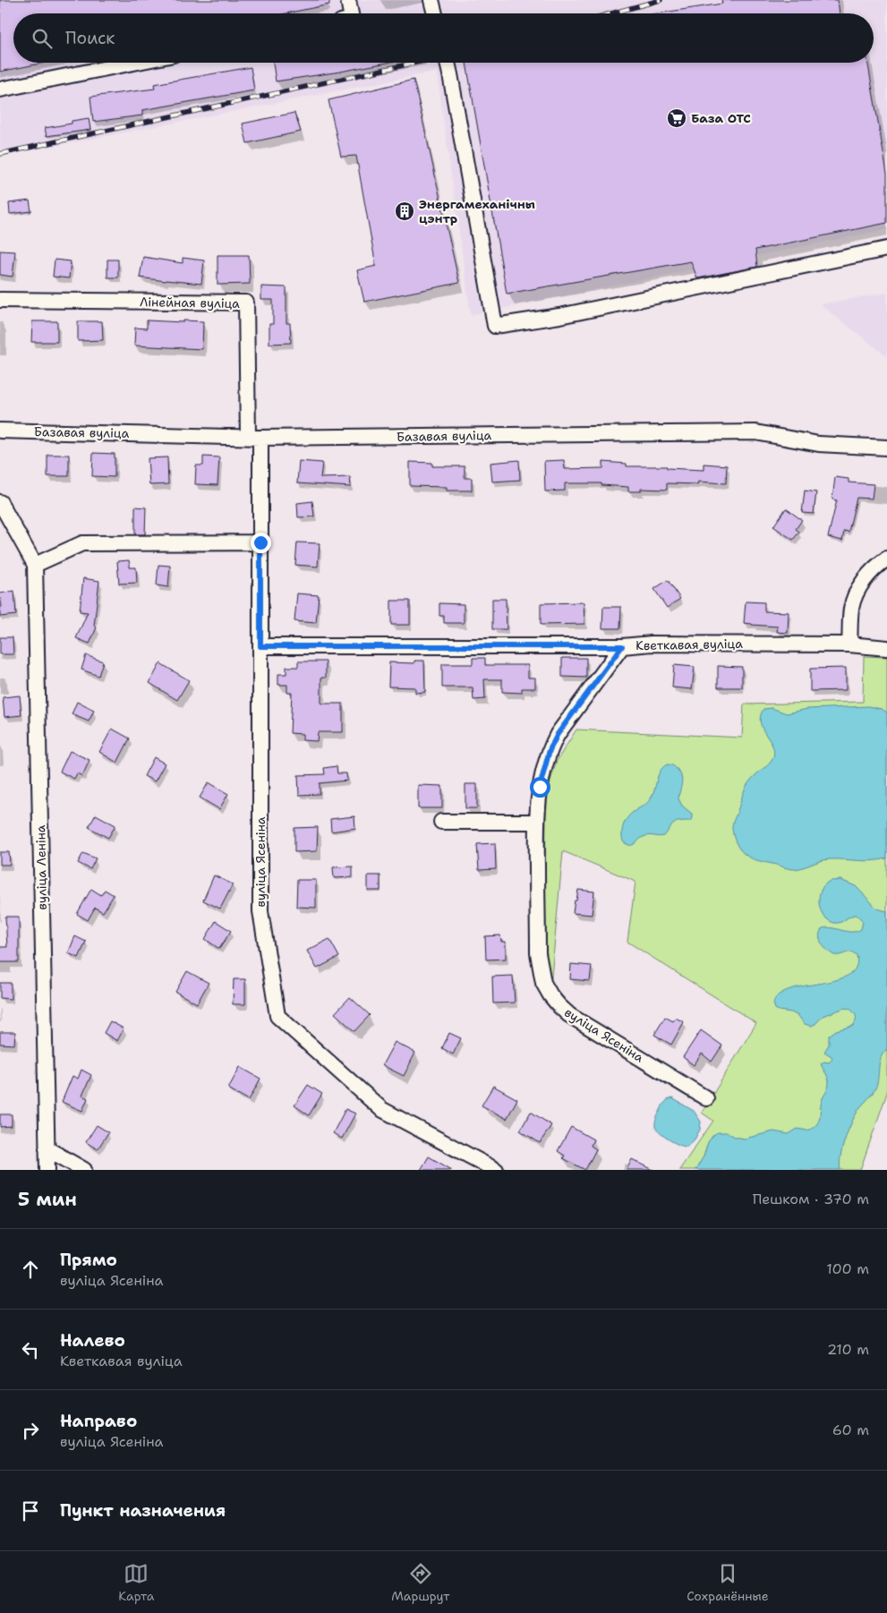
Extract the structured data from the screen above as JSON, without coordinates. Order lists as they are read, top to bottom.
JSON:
{
  "streets": {
    "street": [
      "Лінейная вуліца",
      "Базавая вуліца",
      "Кветкавая вуліца",
      "вуліца Ясеніна",
      "вуліца Леніна"
    ]
  },
  "crossings": [
    ["Лінейная вуліца", "Базавая вуліца"],
    ["Лінейная вуліца", "вуліца Ясеніна"],
    ["Базавая вуліца", "вуліца Ясеніна"],
    ["Кветкавая вуліца", "вуліца Ясеніна"]
  ],
  "places": {
    "supermarket": ["База ОТС"],
    "building": ["Энергамеханічны цэнтр"]
  },
  "page": {
    "search": "Поиск",
    "heading": ["5 мин", "Пешком · 370 m"],
    "list": [
      ["Прямо", "вуліца Ясеніна", "100 m"],
      ["Налево", "Кветкавая вуліца", "210 m"],
      ["Направо", "вуліца Ясеніна", "60 m"],
      "Пункт назначения"
    ],
    "nav": ["Карта", "Маршрут", "Сохранённые"]
  }
}
